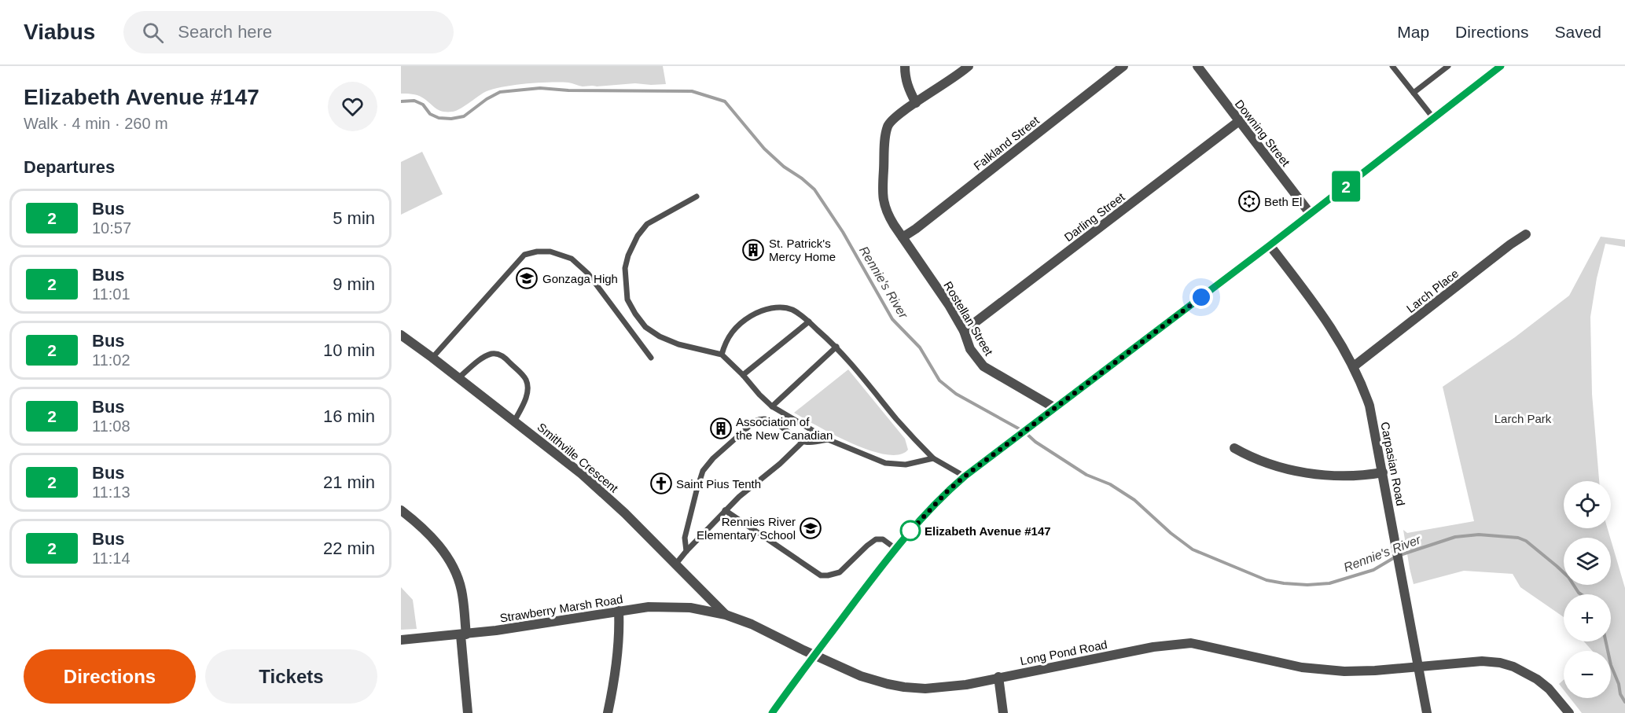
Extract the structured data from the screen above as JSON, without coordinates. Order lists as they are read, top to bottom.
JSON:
{
  "streets": {
    "street": [
      "Downing Street",
      "Falkland Street",
      "Darling Street",
      "Larch Place",
      "Rostellan Street",
      "Smithville Crescent",
      "Carpasian Road",
      "Strawberry Marsh Road",
      "Long Pond Road"
    ]
  },
  "crossings": [
    ["Downing Street", "Darling Street"],
    ["Falkland Street", "Rostellan Street"],
    ["Darling Street", "Rostellan Street"],
    ["Larch Place", "Carpasian Road"],
    ["Smithville Crescent", "Strawberry Marsh Road"],
    ["Smithville Crescent", "Long Pond Road"],
    ["Carpasian Road", "Long Pond Road"],
    ["Strawberry Marsh Road", "Long Pond Road"]
  ],
  "water": ["Rennie's River"],
  "parks": ["Larch Park"],
  "places": {
    "synagogue": ["Beth El"],
    "building": ["St. Patrick's Mercy Home", "Association of the New Canadian"],
    "school or university": ["Gonzaga High", "Rennies River Elementary School"],
    "church": ["Saint Pius Tenth"],
    "other": ["Elizabeth Avenue #147"]
  },
  "lines": ["bus line 2"],
  "page": {
    "header": "Viabus",
    "search": "Search here",
    "nav": ["Map", "Directions", "Saved"],
    "heading": [
      ["Elizabeth Avenue #147", "Walk · 4 min · 260 m"],
      "Departures"
    ],
    "on_map": "2",
    "list": [
      {
        "mark": "2",
        "name": "Bus",
        "note": "10:57",
        "value": "5 min"
      },
      {
        "mark": "2",
        "name": "Bus",
        "note": "11:01",
        "value": "9 min"
      },
      {
        "mark": "2",
        "name": "Bus",
        "note": "11:02",
        "value": "10 min"
      },
      {
        "mark": "2",
        "name": "Bus",
        "note": "11:08",
        "value": "16 min"
      },
      {
        "mark": "2",
        "name": "Bus",
        "note": "11:13",
        "value": "21 min"
      },
      {
        "mark": "2",
        "name": "Bus",
        "note": "11:14",
        "value": "22 min"
      }
    ],
    "map_buttons": ["+", "−"],
    "buttons": ["Directions", "Tickets"]
  }
}
